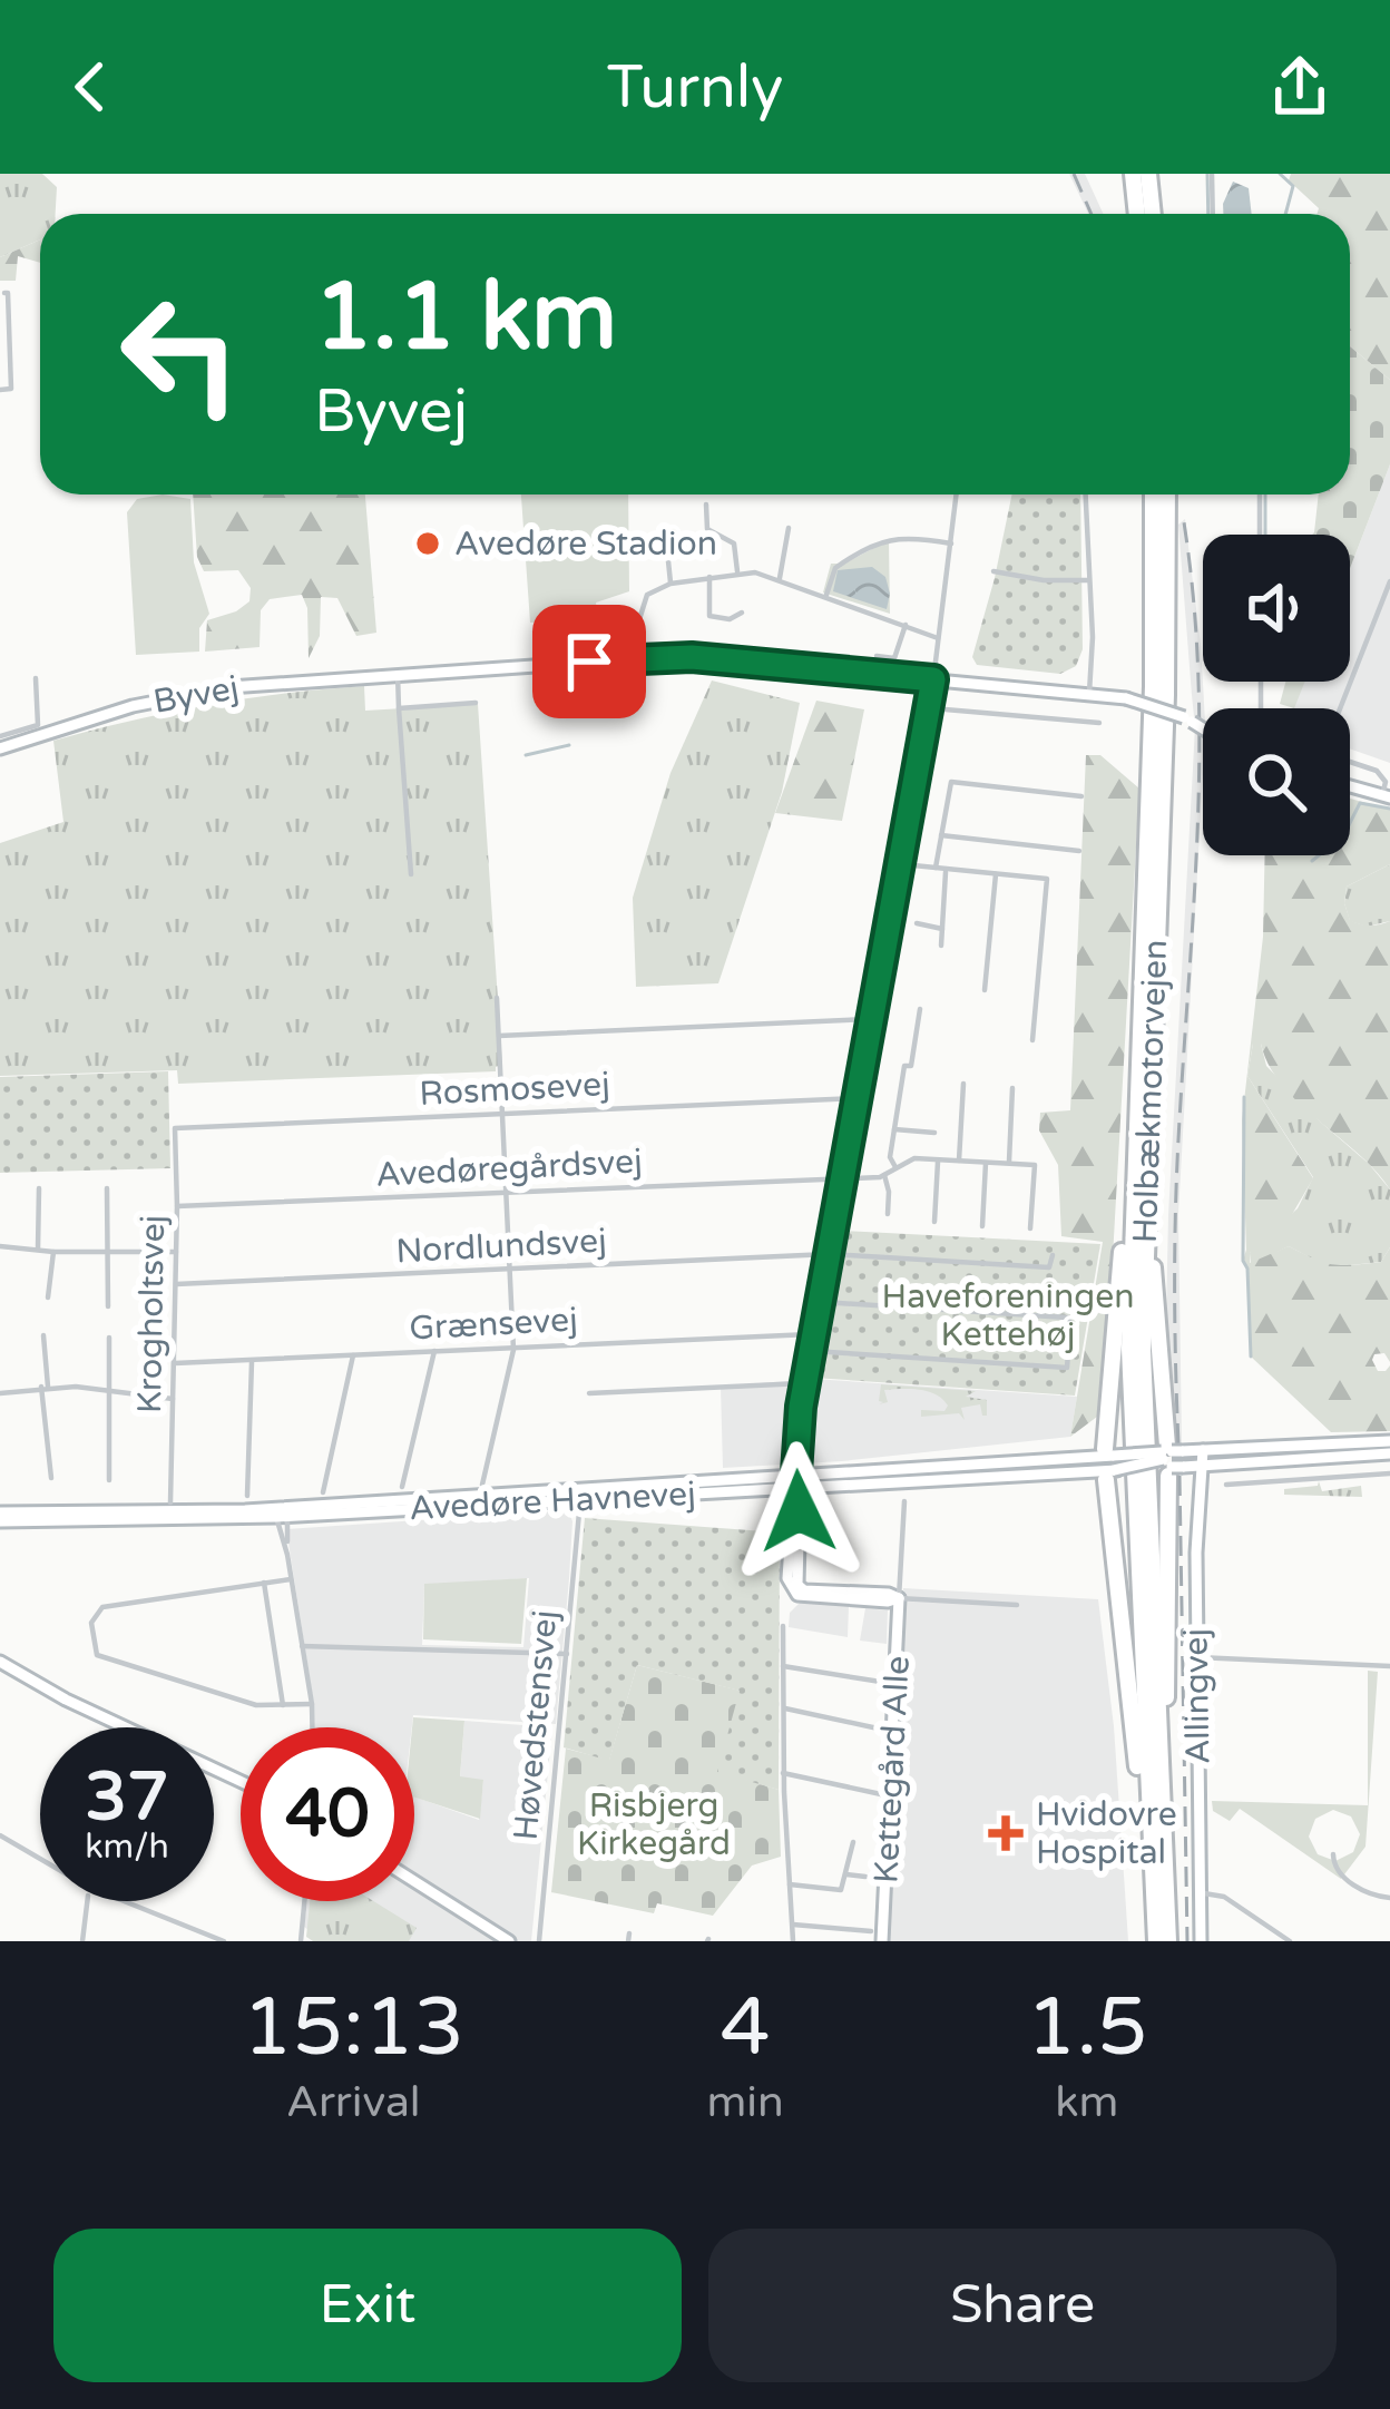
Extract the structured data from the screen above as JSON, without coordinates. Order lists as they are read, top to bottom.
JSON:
{
  "streets": {
    "highway": ["Holbækmotorvejen"],
    "street": [
      "Byvej",
      "Rosmosevej",
      "Avedøregårdsvej",
      "Nordlundsvej",
      "Krogholtsvej",
      "Grænsevej",
      "Avedøre Havnevej",
      "Allingvej",
      "Høvedstensvej",
      "Kettegård Alle"
    ]
  },
  "crossings": [
    ["Rosmosevej", "Krogholtsvej"],
    ["Avedøregårdsvej", "Krogholtsvej"],
    ["Nordlundsvej", "Krogholtsvej"],
    ["Krogholtsvej", "Grænsevej"],
    ["Avedøre Havnevej", "Allingvej"]
  ],
  "parks": ["Haveforeningen Kettehøj", "Risbjerg Kirkegård"],
  "places": {
    "other": ["Avedøre Stadion"],
    "health": ["Hvidovre Hospital"]
  },
  "page": {
    "header": "Turnly",
    "turn": ["1.1 km", "Byvej"],
    "speed": "37 km/h",
    "limit": "40",
    "eta": [
      "15:13",
      "Arrival",
      "4",
      "min",
      "1.5",
      "km"
    ],
    "buttons": ["Exit", "Share"]
  }
}
